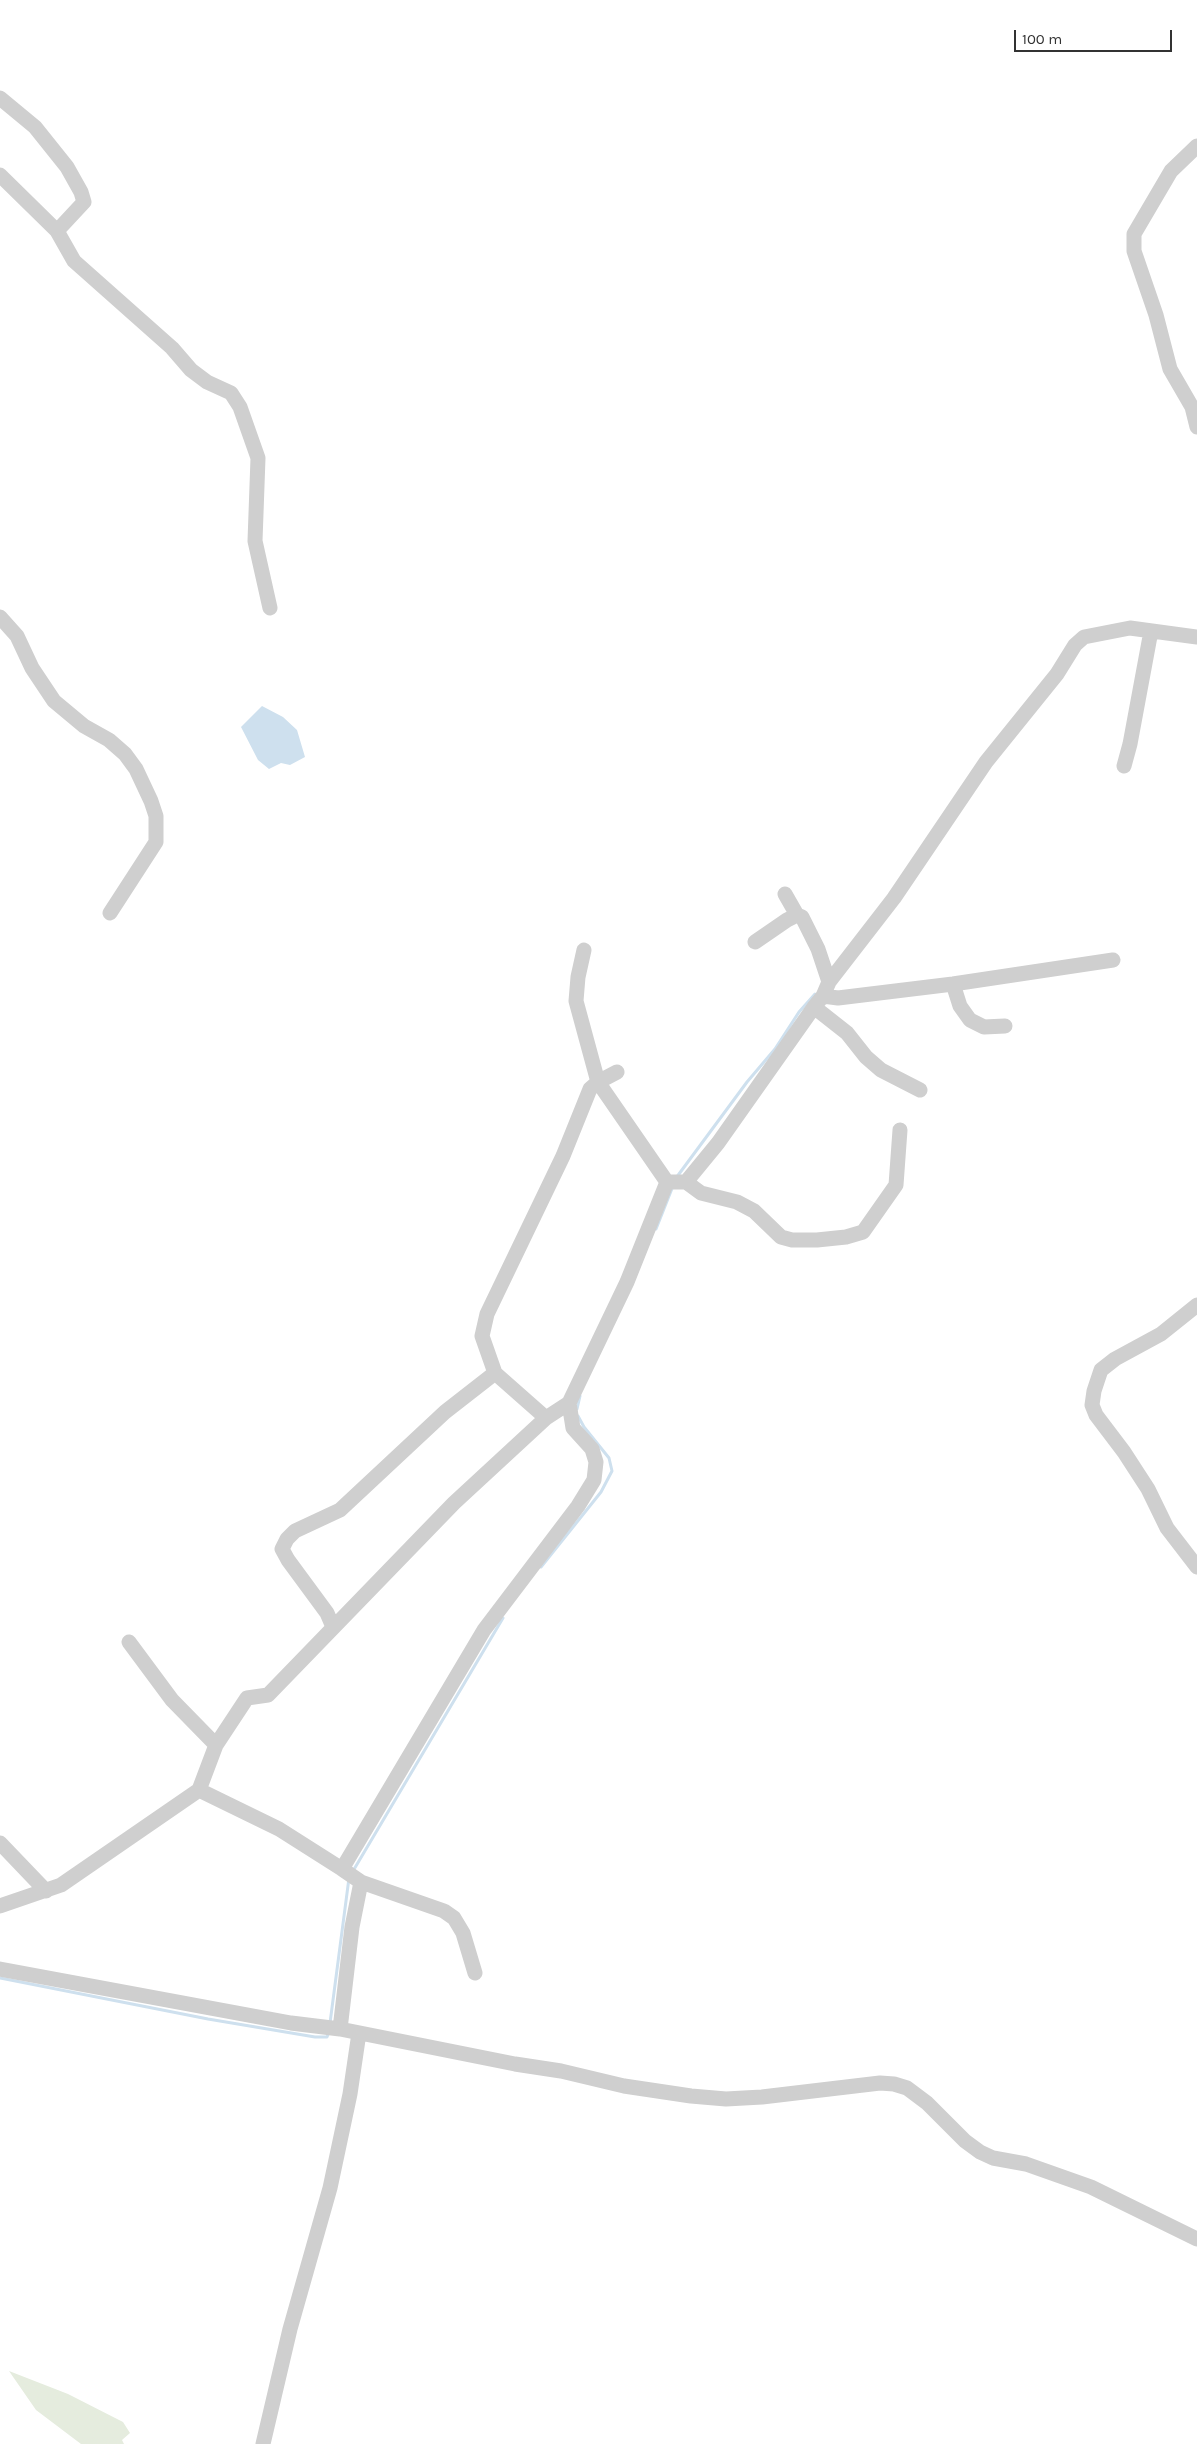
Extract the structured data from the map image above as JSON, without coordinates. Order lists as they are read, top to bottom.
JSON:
{
  "scale_bar": "100 m"
}
